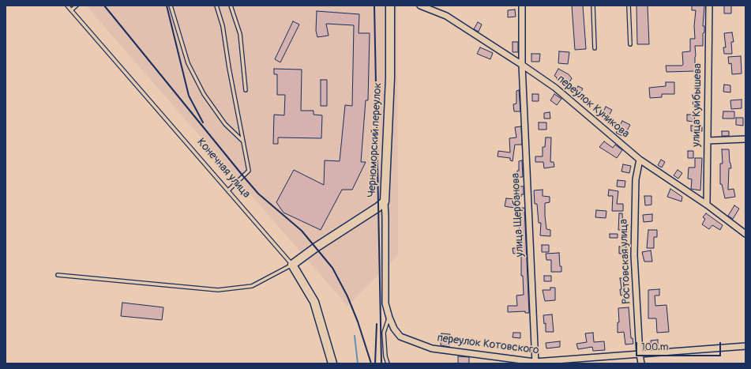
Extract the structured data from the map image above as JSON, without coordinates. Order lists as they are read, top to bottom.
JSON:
{
  "streets": {
    "street": [
      "улица Куйбышева",
      "переулок Куникова",
      "Черноморский переулок",
      "Конечная улица",
      "улица Щербанова",
      "Ростовская улица",
      "переулок Котовского"
    ]
  },
  "crossings": [
    ["улица Куйбышева", "переулок Куникова"],
    ["переулок Куникова", "улица Щербанова"],
    ["переулок Куникова", "Ростовская улица"],
    ["Черноморский переулок", "Конечная улица"],
    ["улица Щербанова", "переулок Котовского"],
    ["Ростовская улица", "переулок Котовского"]
  ],
  "scale_bar": "100 m"
}
